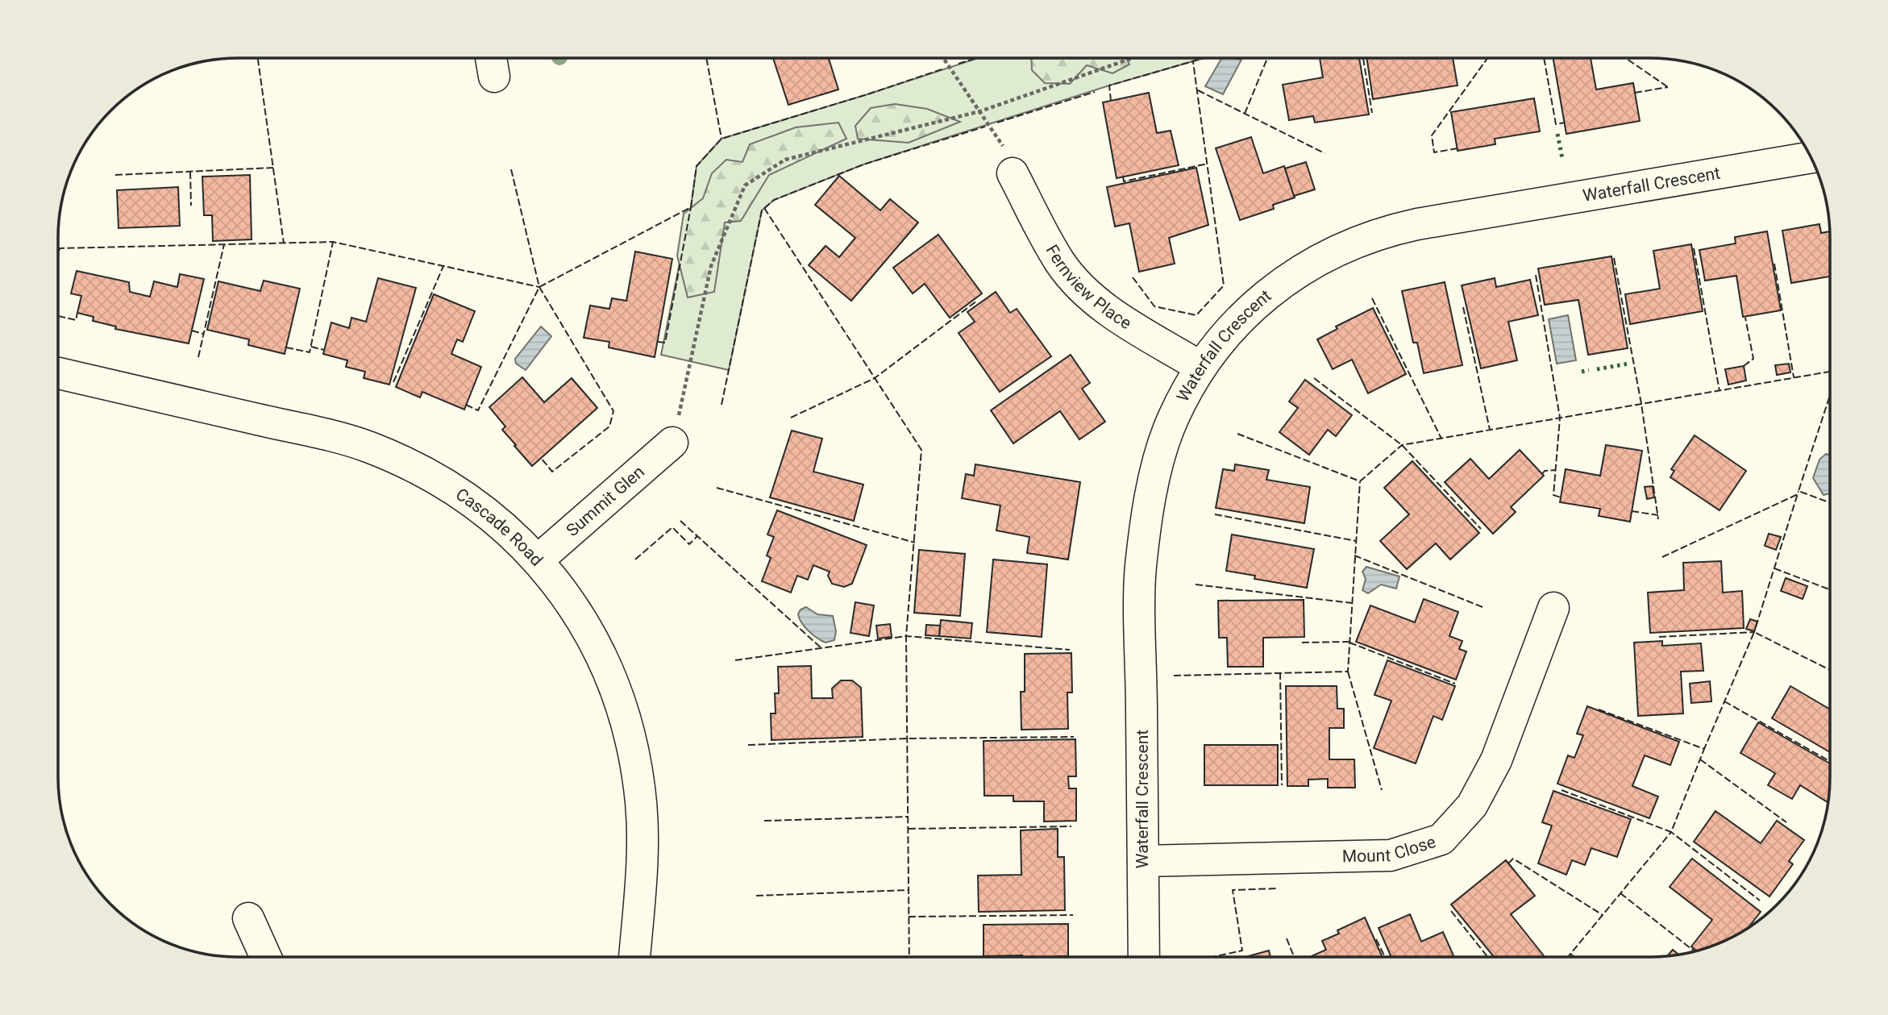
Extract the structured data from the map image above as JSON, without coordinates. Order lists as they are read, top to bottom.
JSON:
{
  "streets": {
    "street": [
      "Waterfall Crescent",
      "Fernview Place",
      "Summit Glen",
      "Cascade Road",
      "Mount Close"
    ]
  },
  "crossings": [
    ["Waterfall Crescent", "Fernview Place"],
    ["Waterfall Crescent", "Mount Close"],
    ["Summit Glen", "Cascade Road"]
  ]
}
